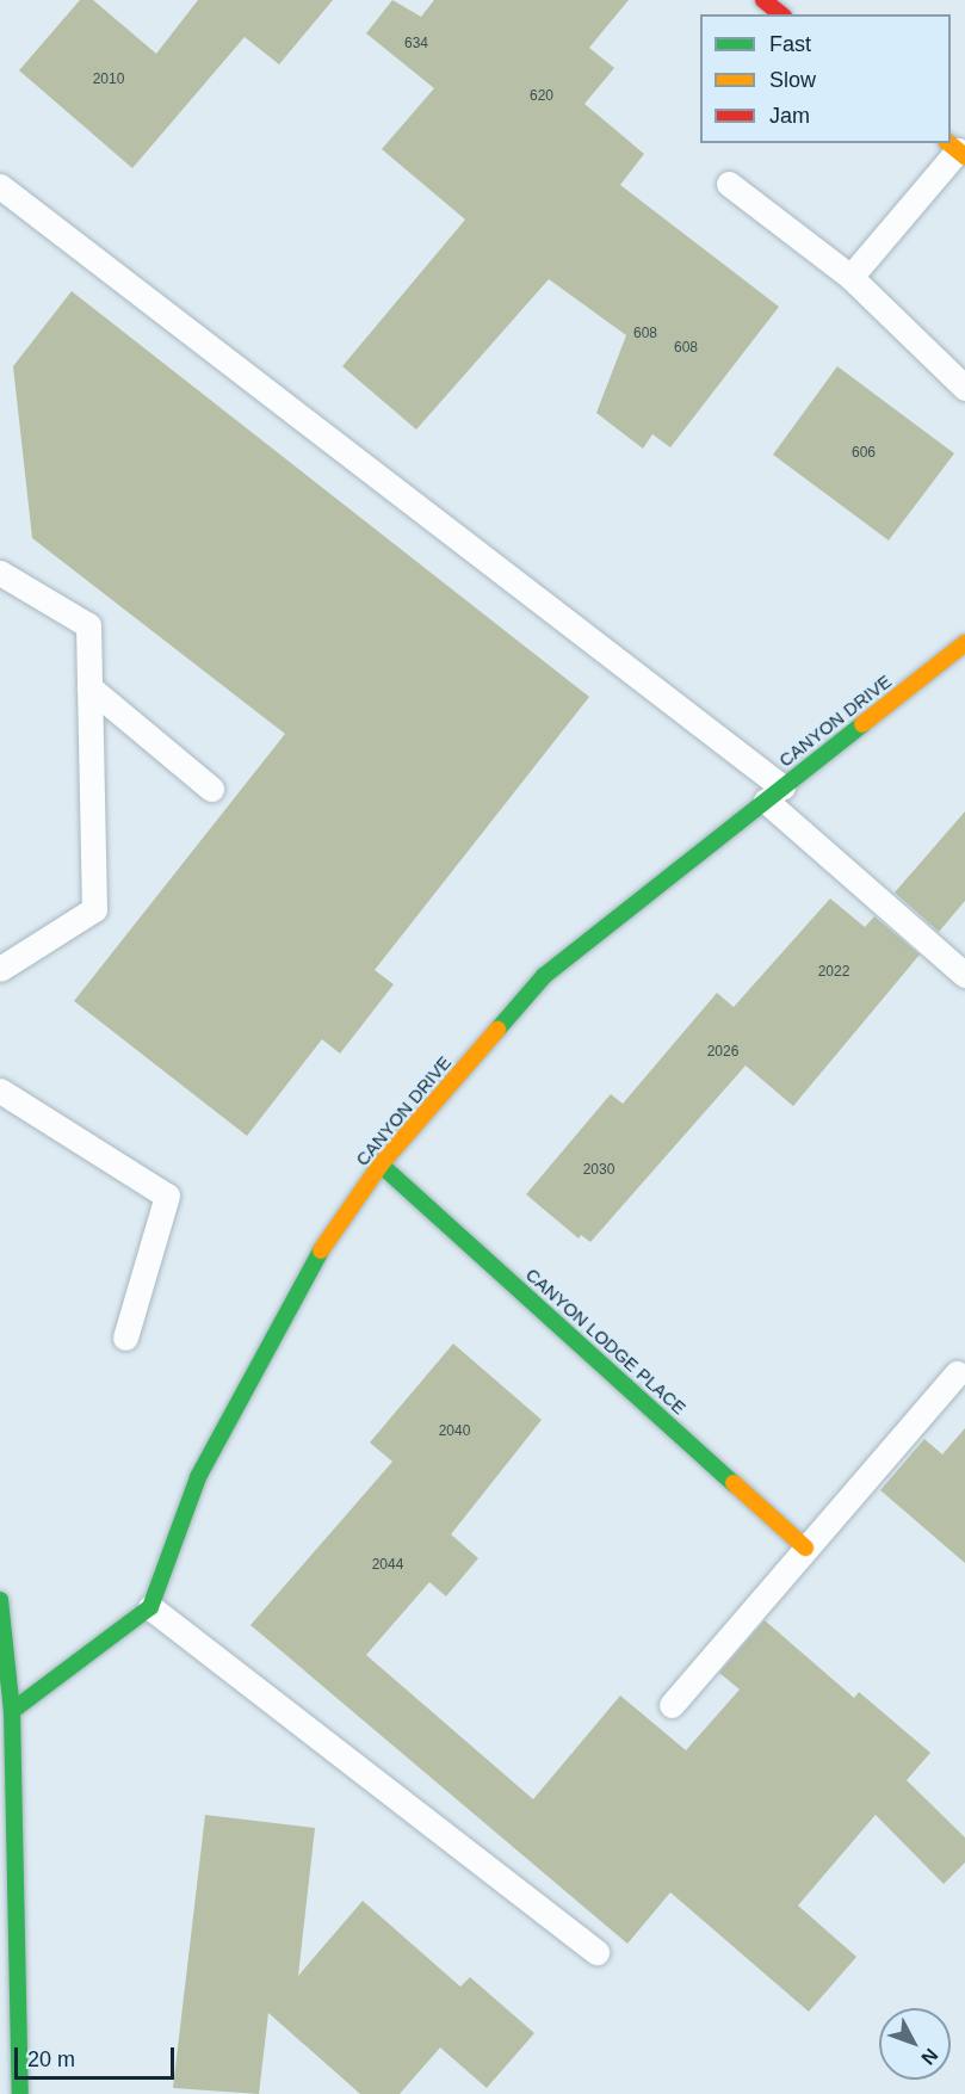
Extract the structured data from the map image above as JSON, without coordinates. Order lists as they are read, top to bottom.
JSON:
{
  "streets": {
    "street": ["CANYON DRIVE", "CANYON LODGE PLACE"]
  },
  "crossings": [
    ["CANYON DRIVE", "CANYON LODGE PLACE"]
  ],
  "house_numbers": [
    "634",
    "2010",
    "620",
    "608",
    "608",
    "606",
    "2022",
    "2026",
    "2030",
    "2040",
    "2044"
  ],
  "legend": ["Fast", "Slow", "Jam"],
  "scale_bar": "20 m",
  "north": "bottom right"
}
